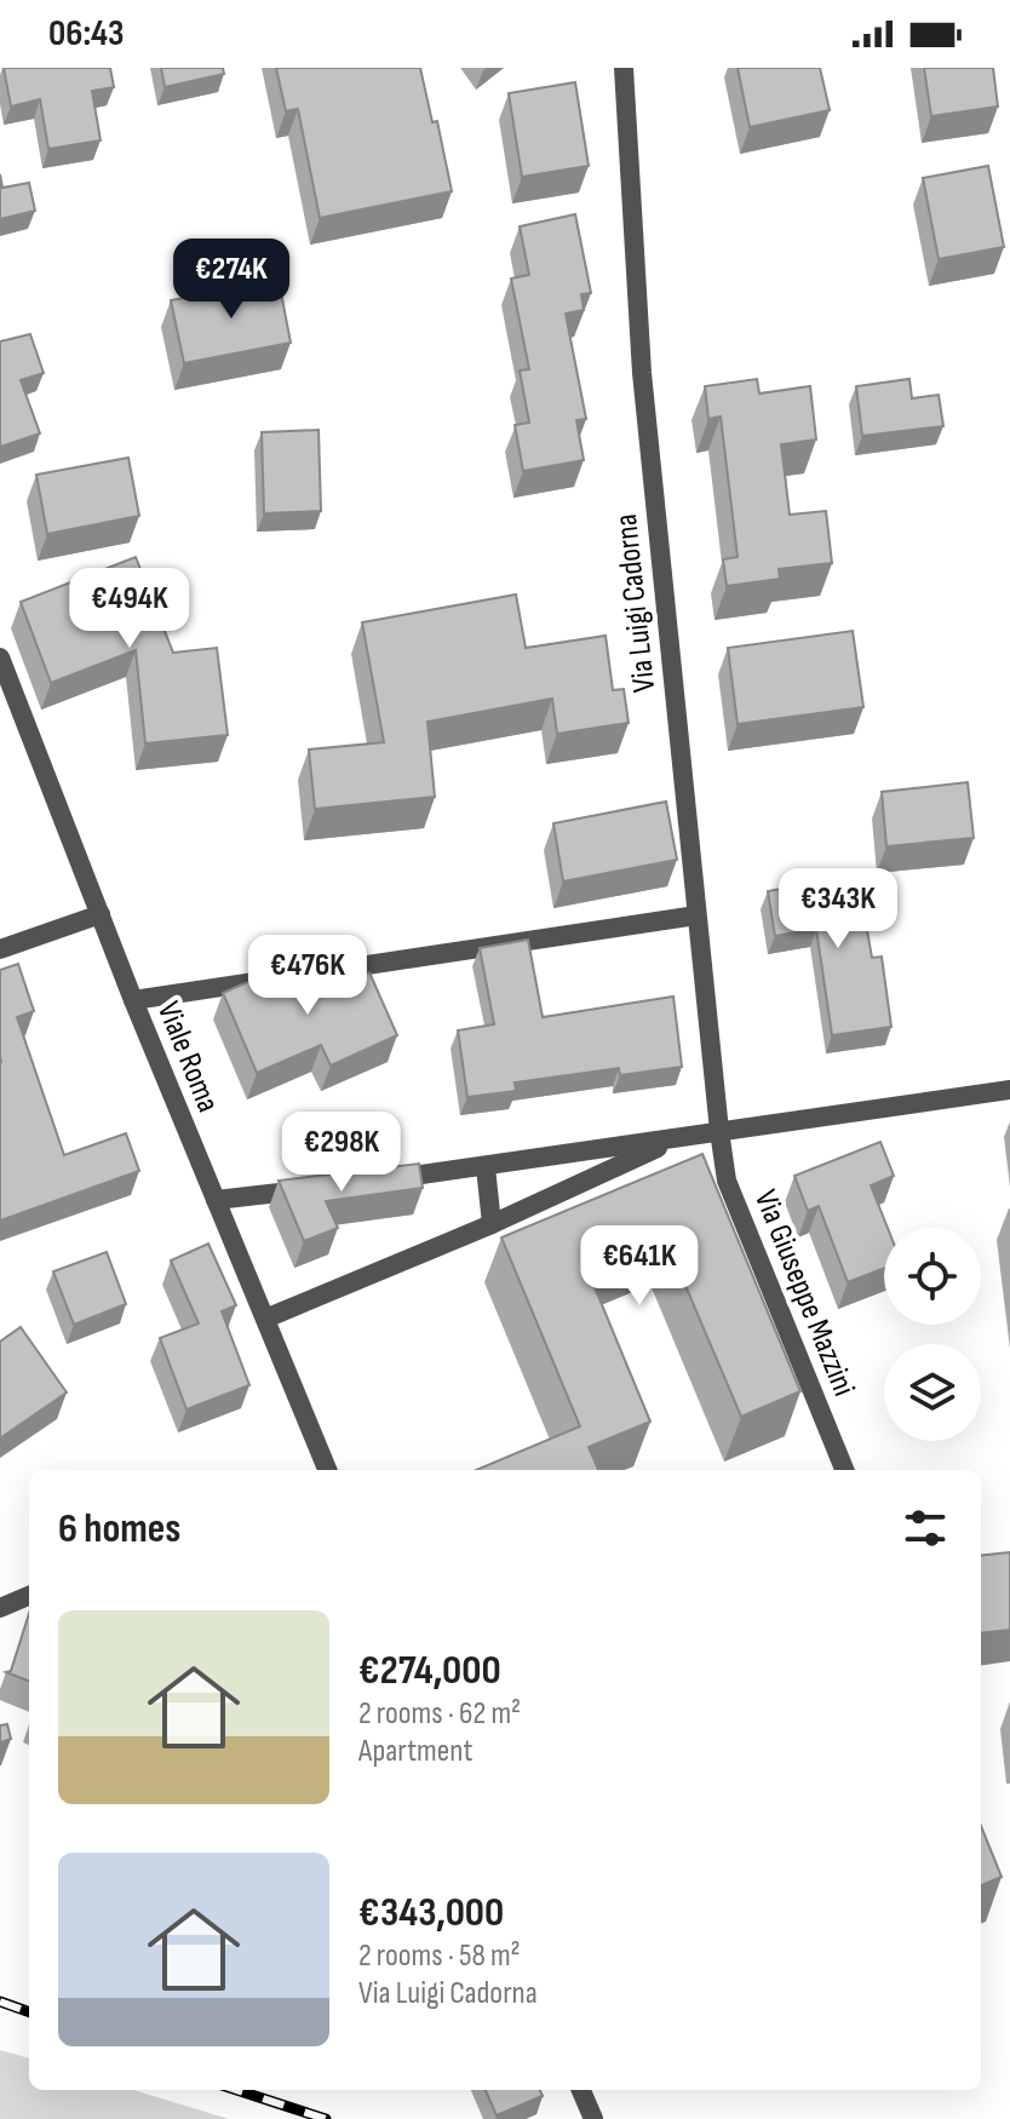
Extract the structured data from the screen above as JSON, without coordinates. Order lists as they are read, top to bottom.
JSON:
{
  "streets": {
    "street": ["Via Luigi Cadorna", "Viale Roma", "Via Giuseppe Mazzini"]
  },
  "crossings": [
    ["Via Luigi Cadorna", "Via Giuseppe Mazzini"]
  ],
  "page": {
    "status": "06:43",
    "price": [
      "€274K",
      "€494K",
      "€343K",
      "€476K",
      "€298K",
      "€641K"
    ],
    "heading": "6 homes",
    "list": [
      {
        "name": "€274,000",
        "note": "2 rooms · 62 m² · Apartment"
      },
      {
        "name": "€343,000",
        "note": "2 rooms · 58 m² · Via Luigi Cadorna"
      }
    ]
  }
}
